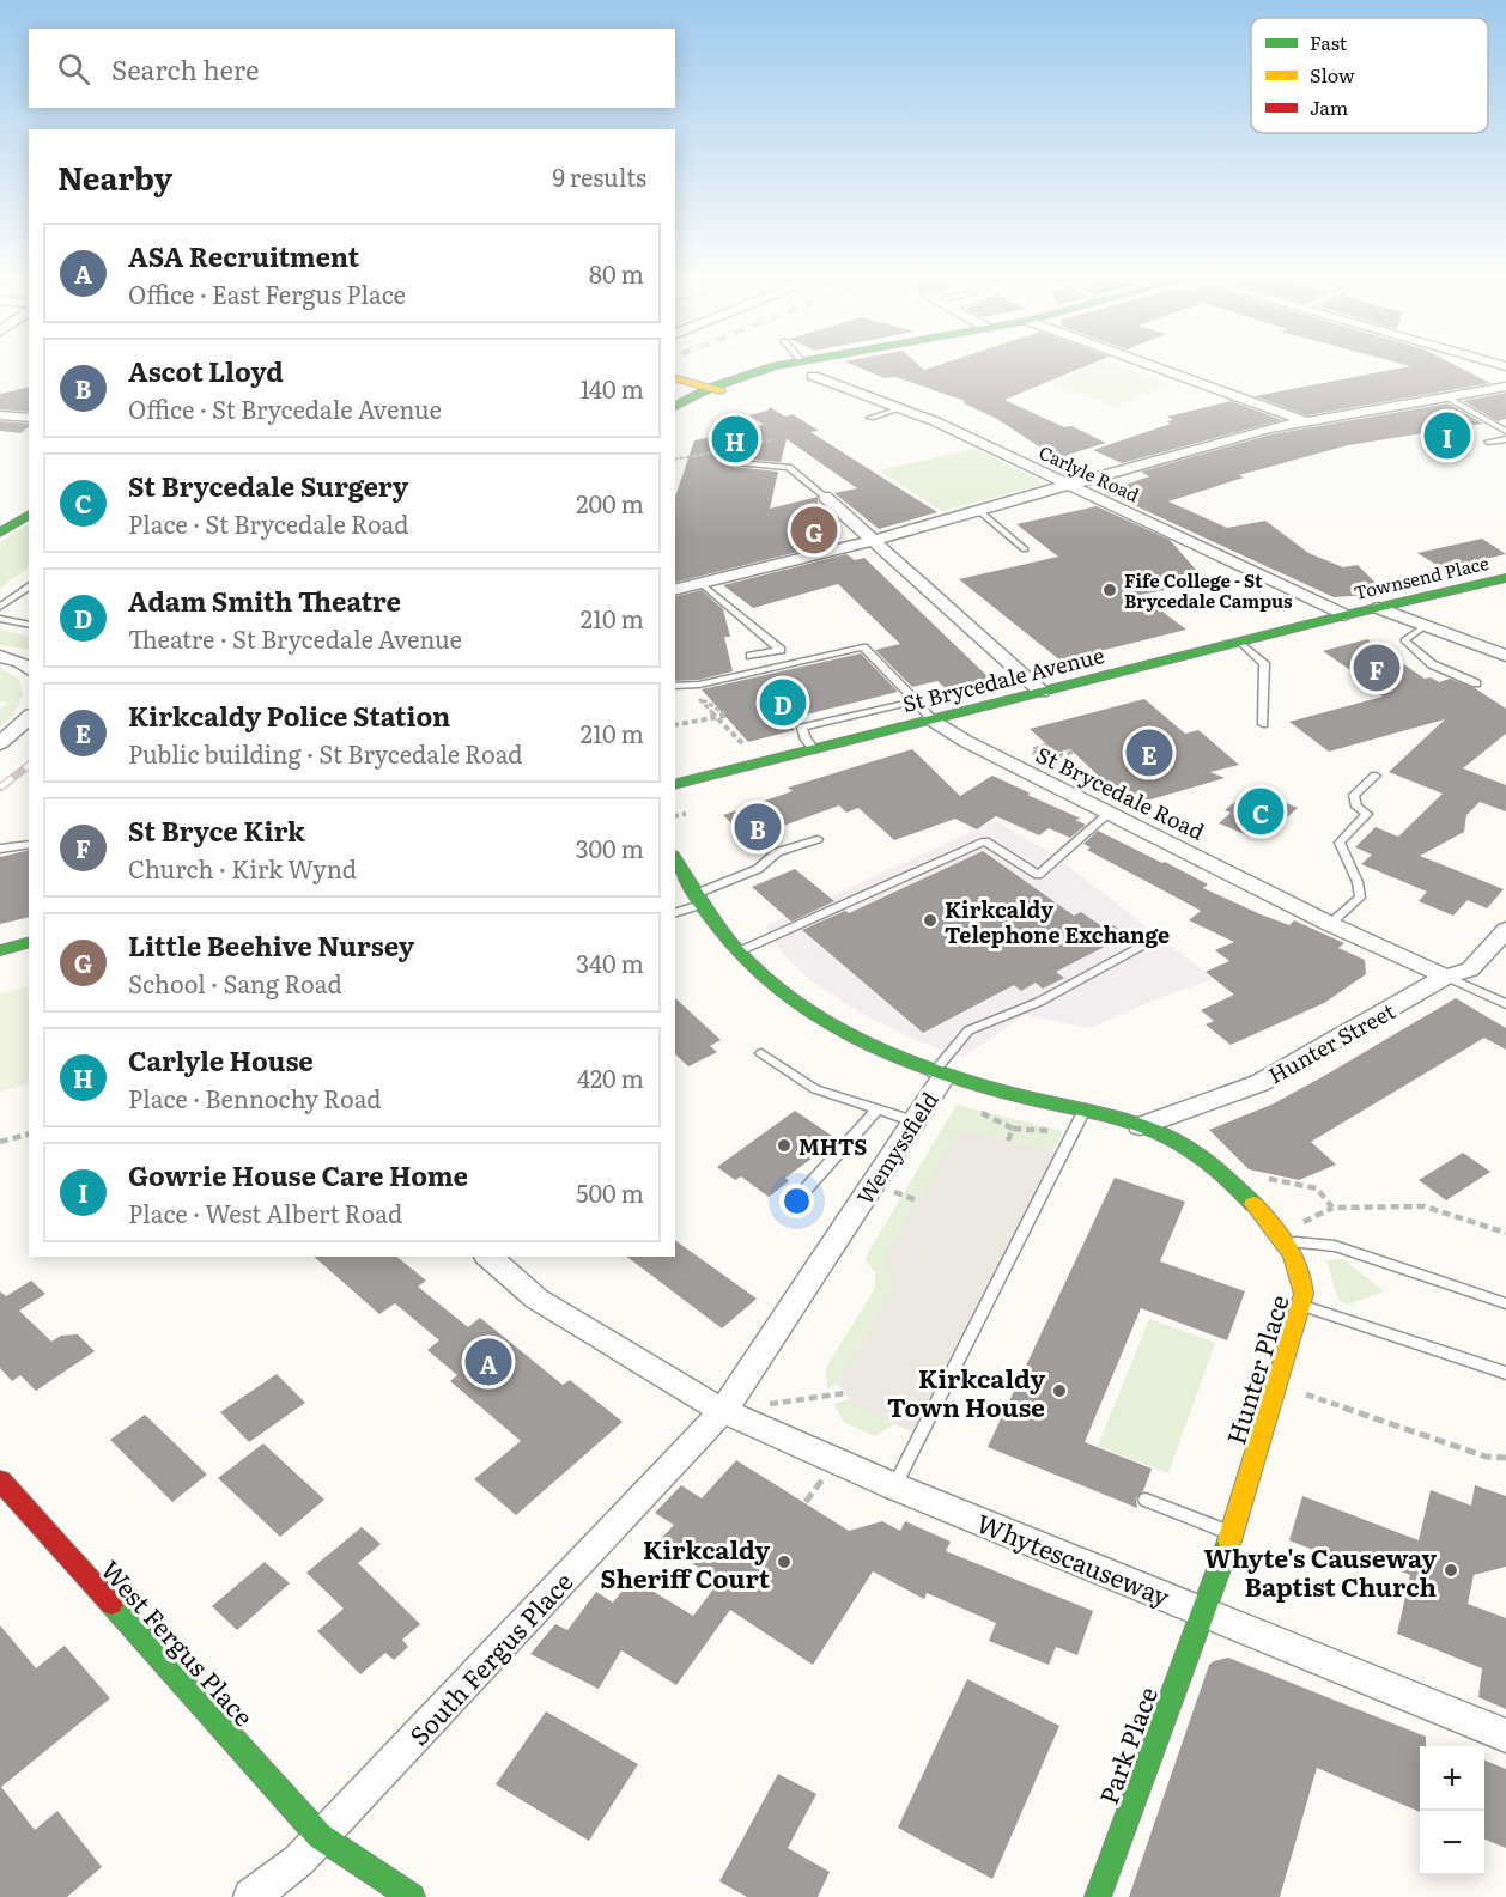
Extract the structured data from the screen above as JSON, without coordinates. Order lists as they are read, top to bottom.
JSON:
{
  "streets": {
    "street": [
      "Carlyle Road",
      "Townsend Place",
      "St Brycedale Avenue",
      "St Brycedale Road",
      "Hunter Street",
      "Wemyssfield",
      "Hunter Place",
      "Whytescauseway",
      "West Fergus Place",
      "South Fergus Place",
      "Park Place"
    ]
  },
  "crossings": [
    ["Carlyle Road", "Townsend Place"],
    ["Carlyle Road", "St Brycedale Avenue"],
    ["Townsend Place", "St Brycedale Avenue"],
    ["St Brycedale Avenue", "St Brycedale Road"],
    ["St Brycedale Road", "Hunter Street"],
    ["Hunter Street", "Hunter Place"],
    ["Wemyssfield", "Hunter Place"],
    ["Wemyssfield", "Whytescauseway"],
    ["Wemyssfield", "South Fergus Place"],
    ["Hunter Place", "Whytescauseway"],
    ["Hunter Place", "Park Place"],
    ["Whytescauseway", "South Fergus Place"],
    ["Whytescauseway", "Park Place"],
    ["West Fergus Place", "South Fergus Place"]
  ],
  "places": [
    "Fife College - St Brycedale Campus",
    "Kirkcaldy Telephone Exchange",
    "MHTS",
    "Kirkcaldy Town House",
    "Kirkcaldy Sheriff Court",
    "Whyte's Causeway Baptist Church"
  ],
  "legend": ["Fast", "Slow", "Jam"],
  "page": {
    "search": "Search here",
    "heading": ["Nearby", "9 results"],
    "list": [
      {
        "mark": "A",
        "name": "ASA Recruitment",
        "note": "Office · East Fergus Place",
        "value": "80 m"
      },
      {
        "mark": "B",
        "name": "Ascot Lloyd",
        "note": "Office · St Brycedale Avenue",
        "value": "140 m"
      },
      {
        "mark": "C",
        "name": "St Brycedale Surgery",
        "note": "Place · St Brycedale Road",
        "value": "200 m"
      },
      {
        "mark": "D",
        "name": "Adam Smith Theatre",
        "note": "Theatre · St Brycedale Avenue",
        "value": "210 m"
      },
      {
        "mark": "E",
        "name": "Kirkcaldy Police Station",
        "note": "Public building · St Brycedale Road",
        "value": "210 m"
      },
      {
        "mark": "F",
        "name": "St Bryce Kirk",
        "note": "Church · Kirk Wynd",
        "value": "300 m"
      },
      {
        "mark": "G",
        "name": "Little Beehive Nursey",
        "note": "School · Sang Road",
        "value": "340 m"
      },
      {
        "mark": "H",
        "name": "Carlyle House",
        "note": "Place · Bennochy Road",
        "value": "420 m"
      },
      {
        "mark": "I",
        "name": "Gowrie House Care Home",
        "note": "Place · West Albert Road",
        "value": "500 m"
      }
    ],
    "pins": [
      "I",
      "H",
      "G",
      "F",
      "D",
      "E",
      "C",
      "B",
      "A"
    ],
    "map_buttons": ["+", "−"]
  }
}
